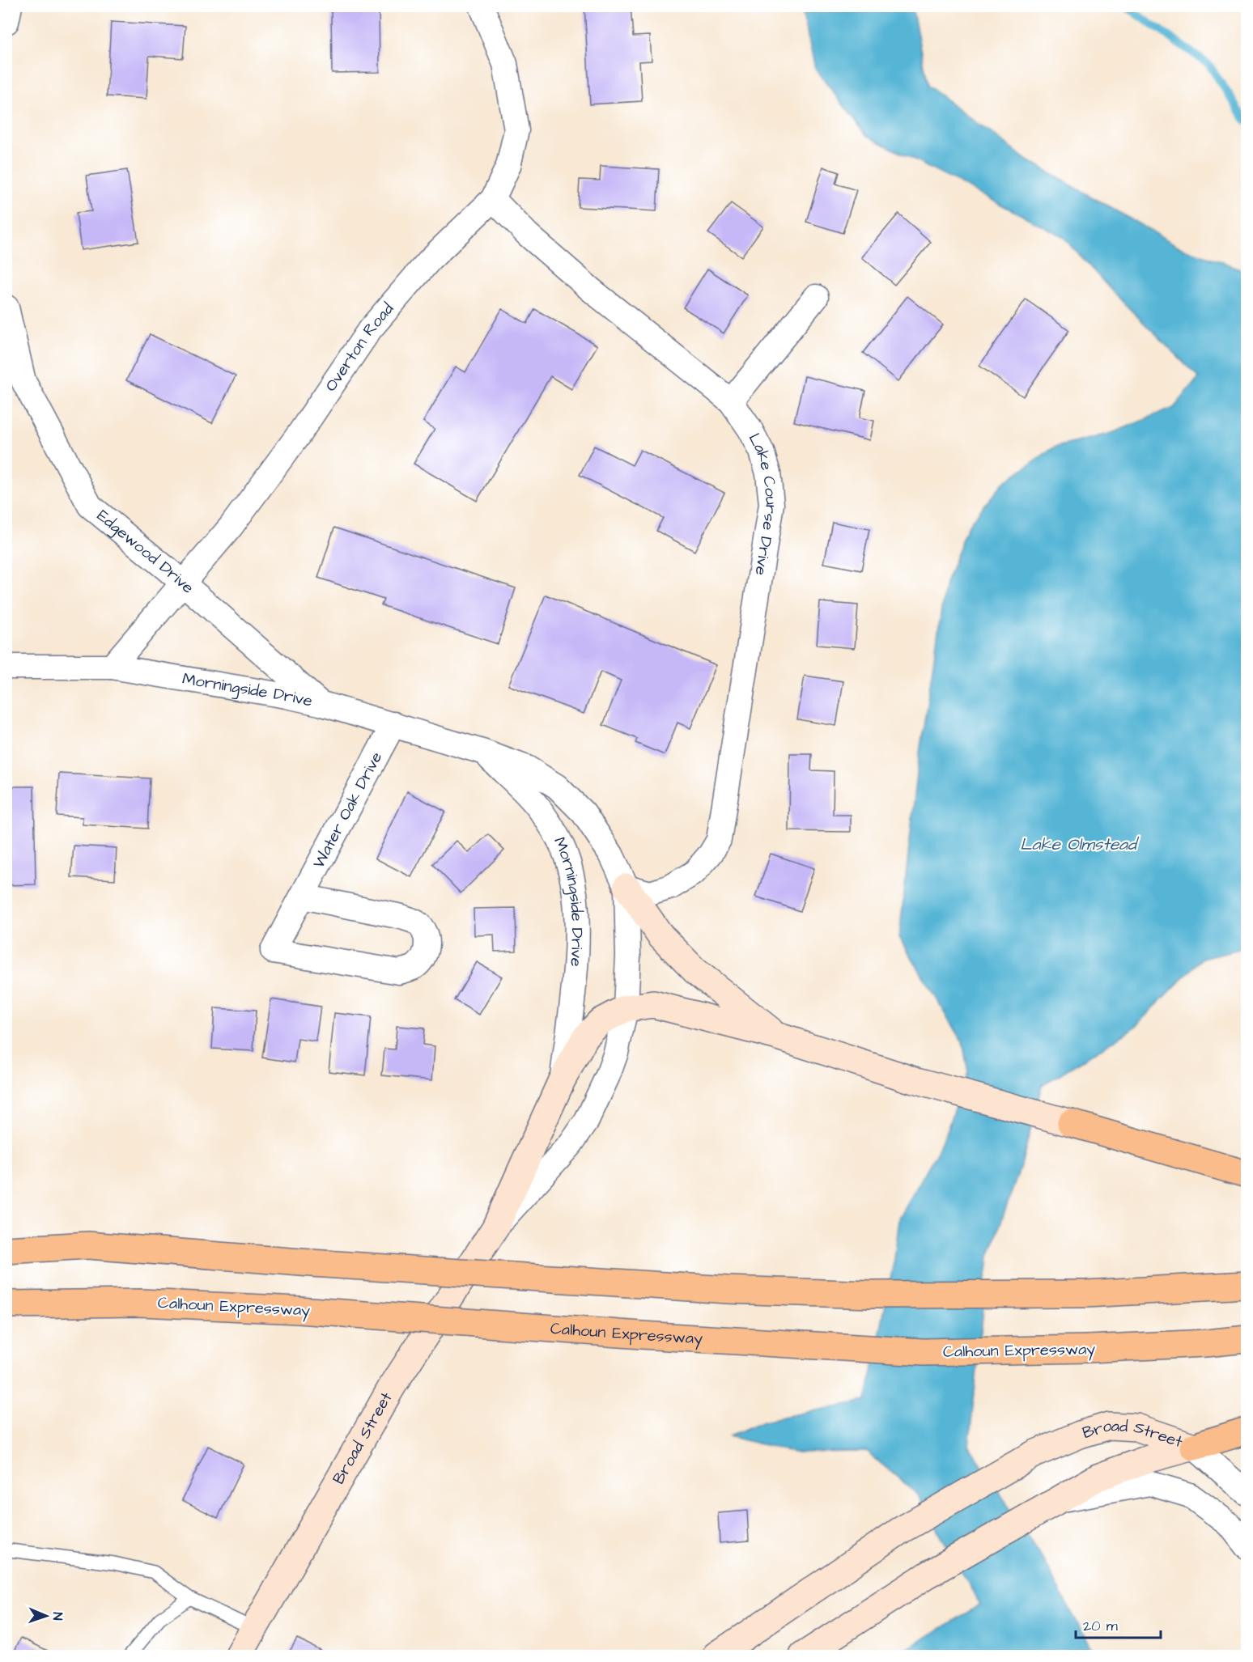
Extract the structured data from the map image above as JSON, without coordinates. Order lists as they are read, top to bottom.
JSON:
{
  "streets": {
    "main road": ["Calhoun Expressway", "Broad Street"],
    "street": [
      "Overton Road",
      "Lake Course Drive",
      "Edgewood Drive",
      "Morningside Drive",
      "Water Oak Drive"
    ]
  },
  "crossings": [
    ["Overton Road", "Lake Course Drive"],
    ["Overton Road", "Edgewood Drive"],
    ["Overton Road", "Morningside Drive"],
    ["Lake Course Drive", "Morningside Drive"],
    ["Edgewood Drive", "Morningside Drive"],
    ["Morningside Drive", "Water Oak Drive"],
    ["Morningside Drive", "Broad Street"]
  ],
  "water": ["Lake Olmstead"],
  "scale_bar": "20 m",
  "north": "right"
}
